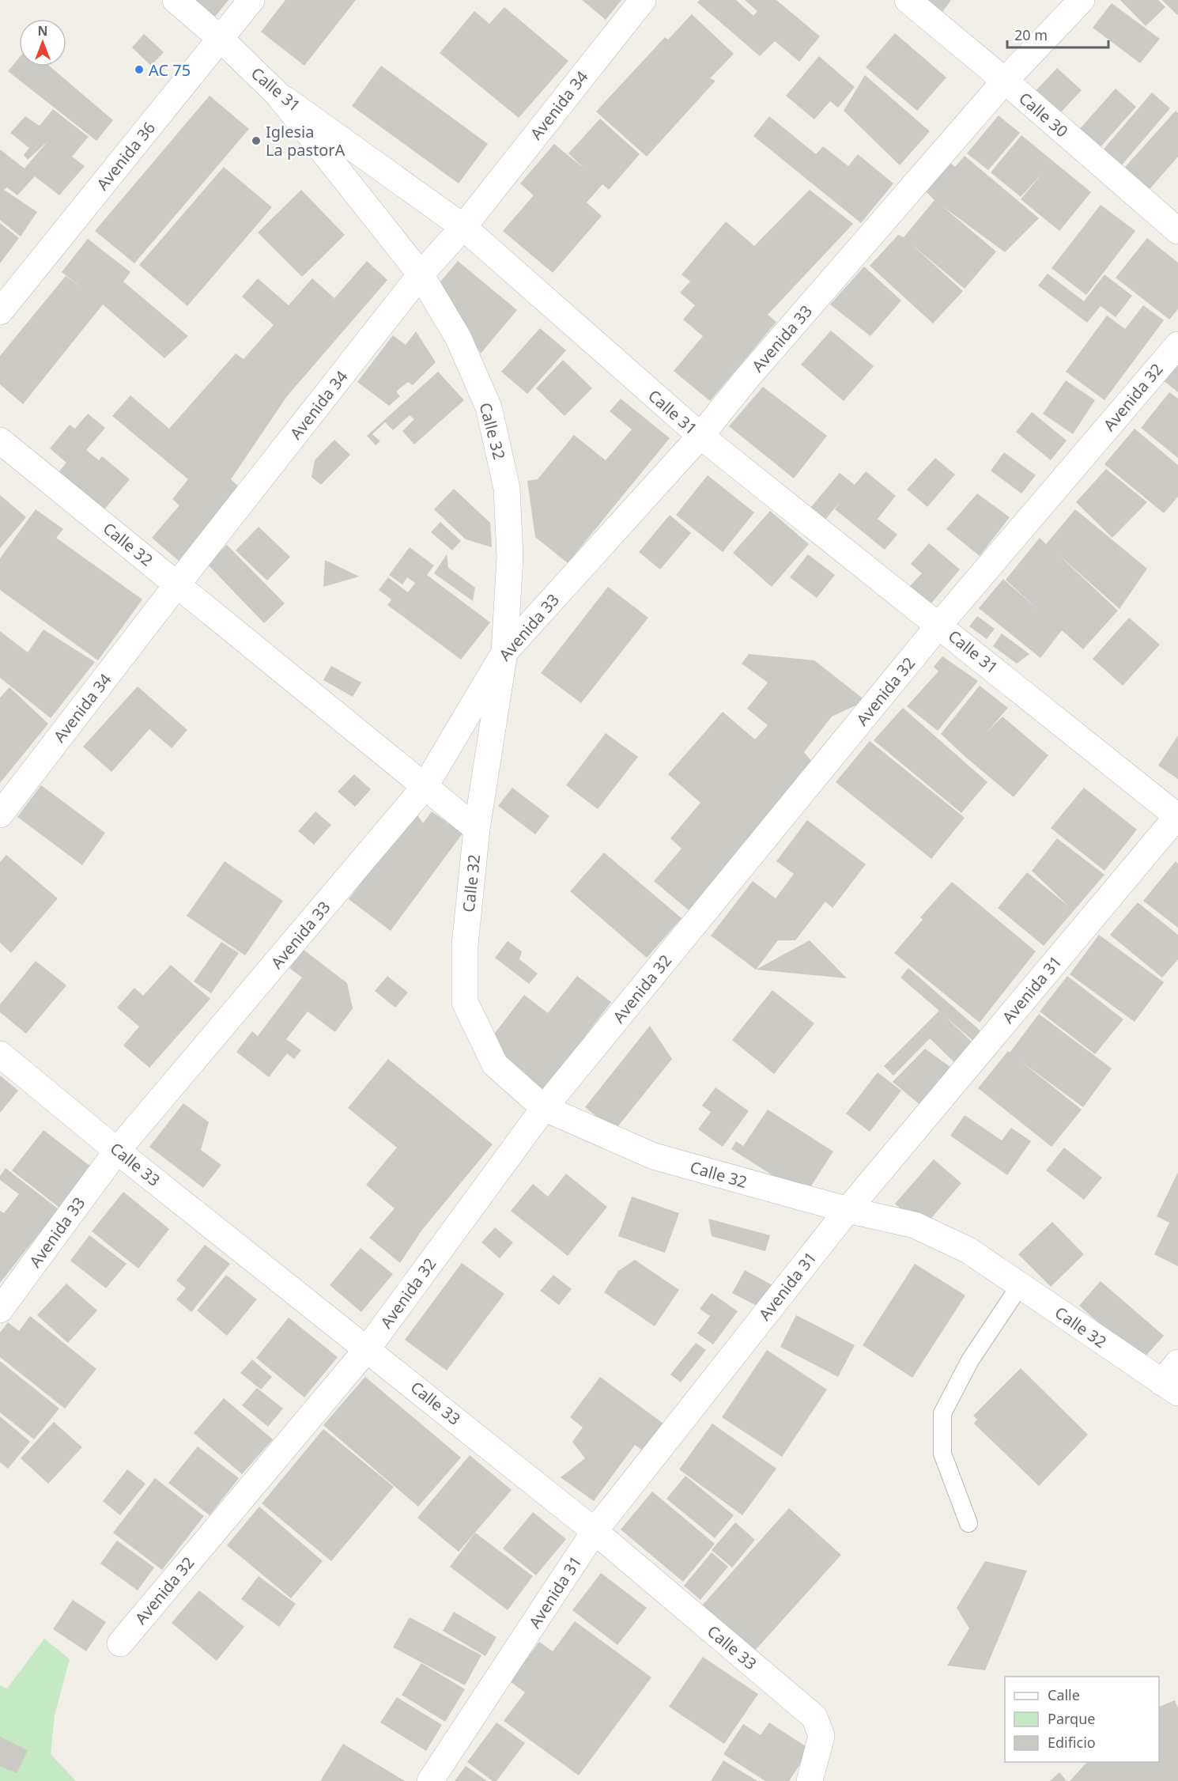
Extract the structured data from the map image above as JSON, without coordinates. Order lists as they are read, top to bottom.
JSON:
{
  "streets": {
    "street": [
      "Calle 31",
      "Avenida 34",
      "Calle 30",
      "Avenida 36",
      "Avenida 33",
      "Avenida 32",
      "Calle 32",
      "Avenida 31",
      "Calle 33"
    ]
  },
  "crossings": [
    ["Calle 31", "Avenida 34"],
    ["Calle 31", "Avenida 36"],
    ["Calle 31", "Avenida 33"],
    ["Calle 31", "Avenida 32"],
    ["Calle 31", "Calle 32"],
    ["Calle 31", "Avenida 31"],
    ["Avenida 34", "Calle 32"],
    ["Calle 30", "Avenida 33"],
    ["Avenida 33", "Calle 32"],
    ["Avenida 33", "Calle 33"],
    ["Avenida 32", "Calle 32"],
    ["Avenida 32", "Calle 33"],
    ["Calle 32", "Avenida 31"],
    ["Avenida 31", "Calle 33"]
  ],
  "places": ["AC 75", "Iglesia La pastorA"],
  "legend": ["Calle", "Parque", "Edificio"],
  "scale_bar": "20 m",
  "north": "top"
}
